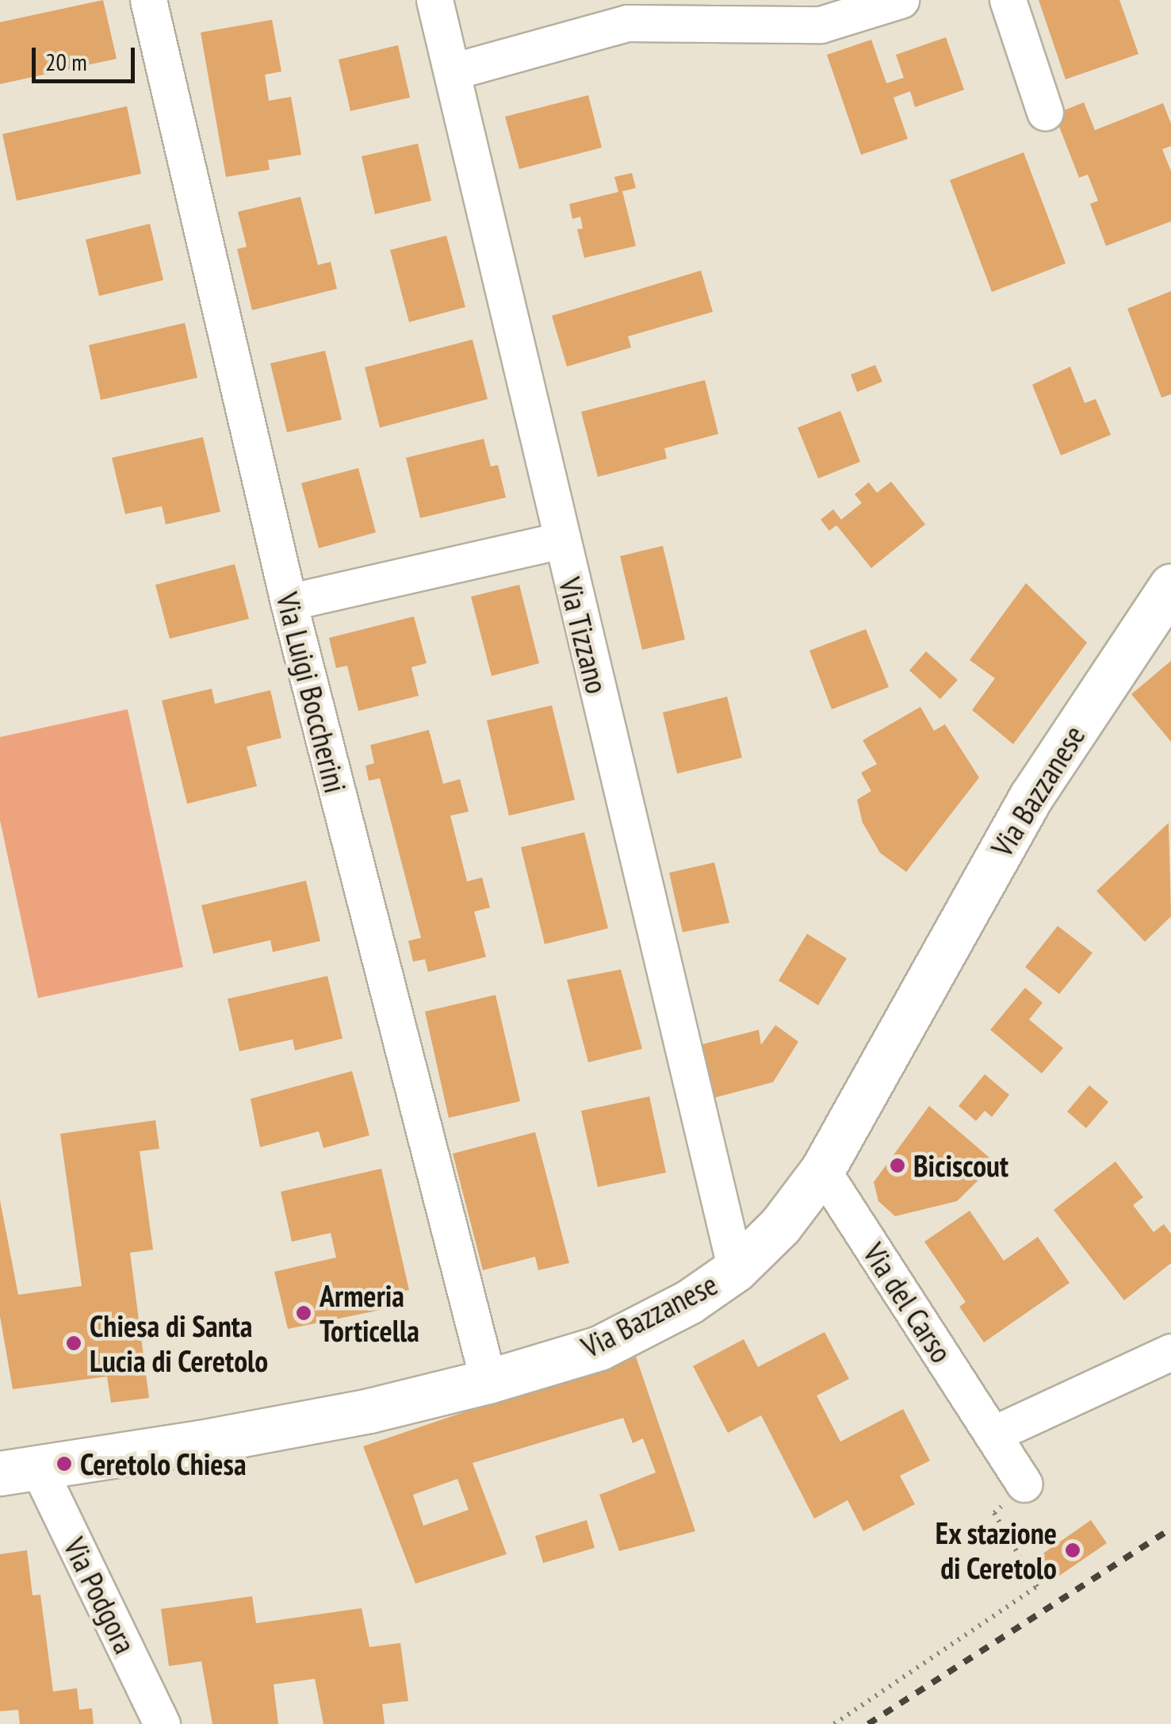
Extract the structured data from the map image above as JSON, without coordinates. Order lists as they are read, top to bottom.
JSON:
{
  "streets": {
    "main road": ["Via Bazzanese"],
    "street": [
      "Via Tizzano",
      "Via Luigi Boccherini",
      "Via del Carso",
      "Via Podgora"
    ]
  },
  "crossings": [
    ["Via Tizzano", "Via Bazzanese"],
    ["Via Luigi Boccherini", "Via Bazzanese"],
    ["Via Bazzanese", "Via del Carso"],
    ["Via Bazzanese", "Via Podgora"]
  ],
  "places": [
    "Biciscout",
    "Armeria Torticella",
    "Chiesa di Santa Lucia di Ceretolo",
    "Ceretolo Chiesa",
    "Ex stazione di Ceretolo"
  ],
  "scale_bar": "20 m"
}
